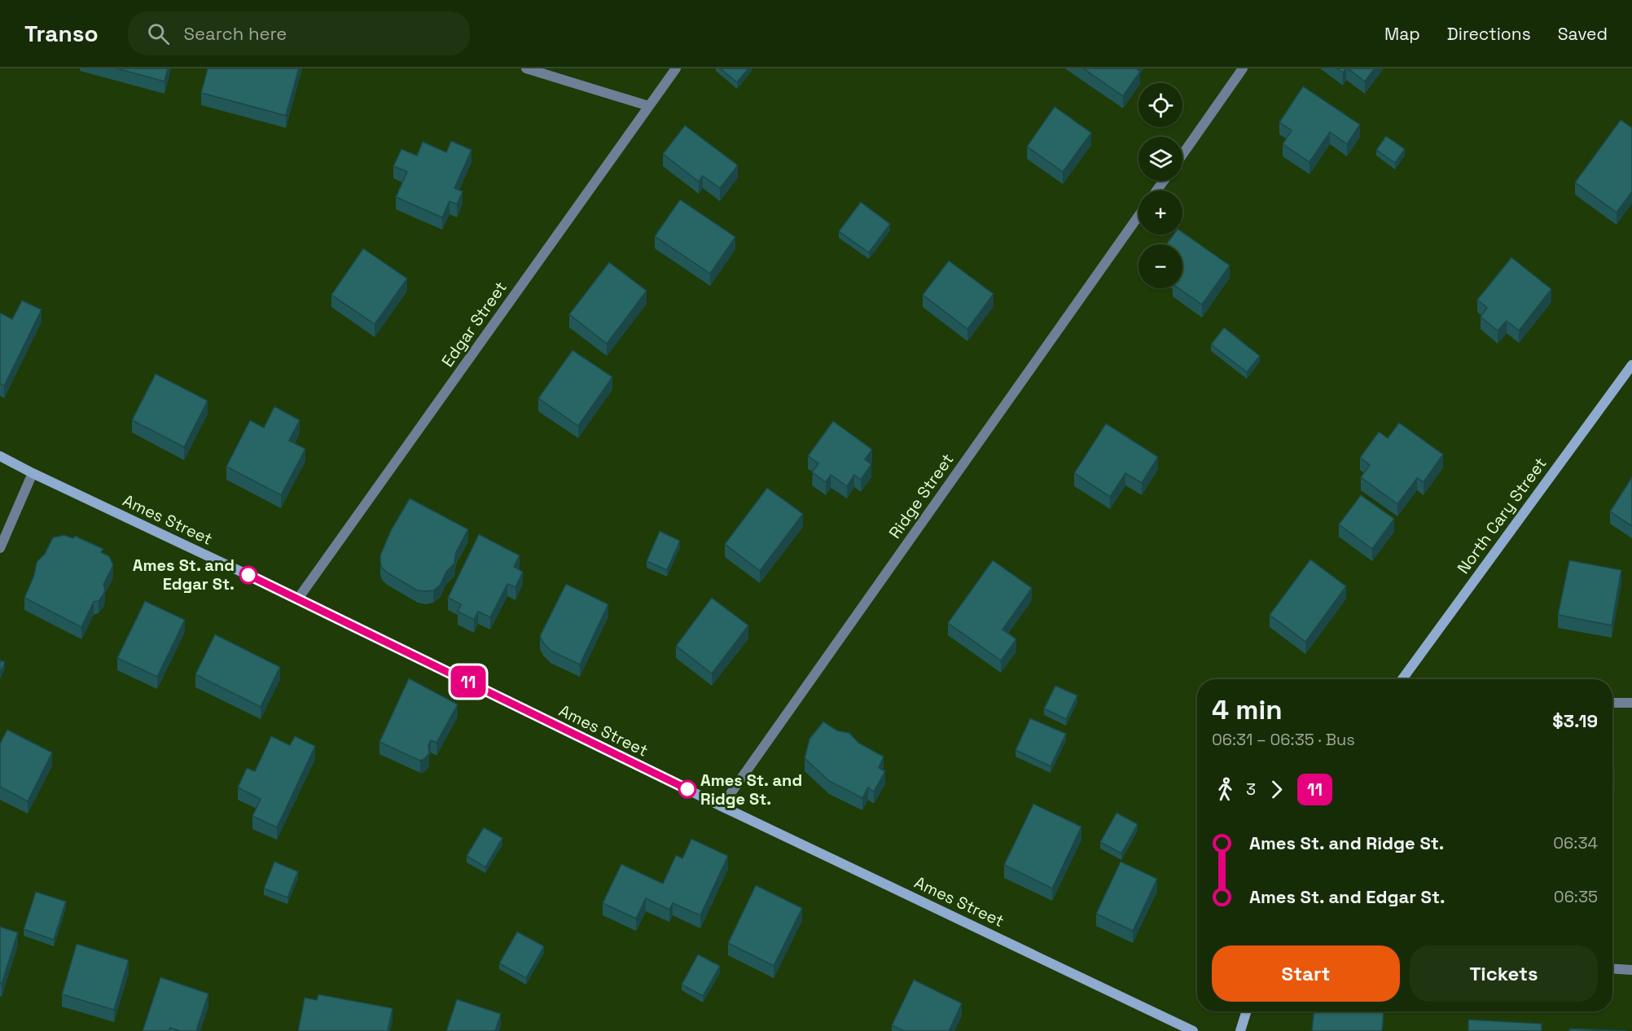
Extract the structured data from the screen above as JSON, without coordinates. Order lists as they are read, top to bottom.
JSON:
{
  "streets": {
    "street": [
      "Edgar Street",
      "Ridge Street",
      "North Cary Street",
      "Ames Street"
    ]
  },
  "crossings": [
    ["Edgar Street", "Ames Street"],
    ["Ridge Street", "Ames Street"]
  ],
  "places": ["Ames St. and Edgar St.", "Ames St. and Ridge St."],
  "lines": ["bus line 11"],
  "page": {
    "header": "Transo",
    "search": "Search here",
    "nav": ["Map", "Directions", "Saved"],
    "on_map": "11",
    "map_buttons": ["+", "−"],
    "heading": ["4 min", "06:31 – 06:35 · Bus", "$3.19"],
    "legs": ["3", "11"],
    "list": [
      {
        "name": "Ames St. and Ridge St.",
        "value": "06:34"
      },
      {
        "name": "Ames St. and Edgar St.",
        "value": "06:35"
      }
    ],
    "buttons": ["Start", "Tickets"]
  }
}
